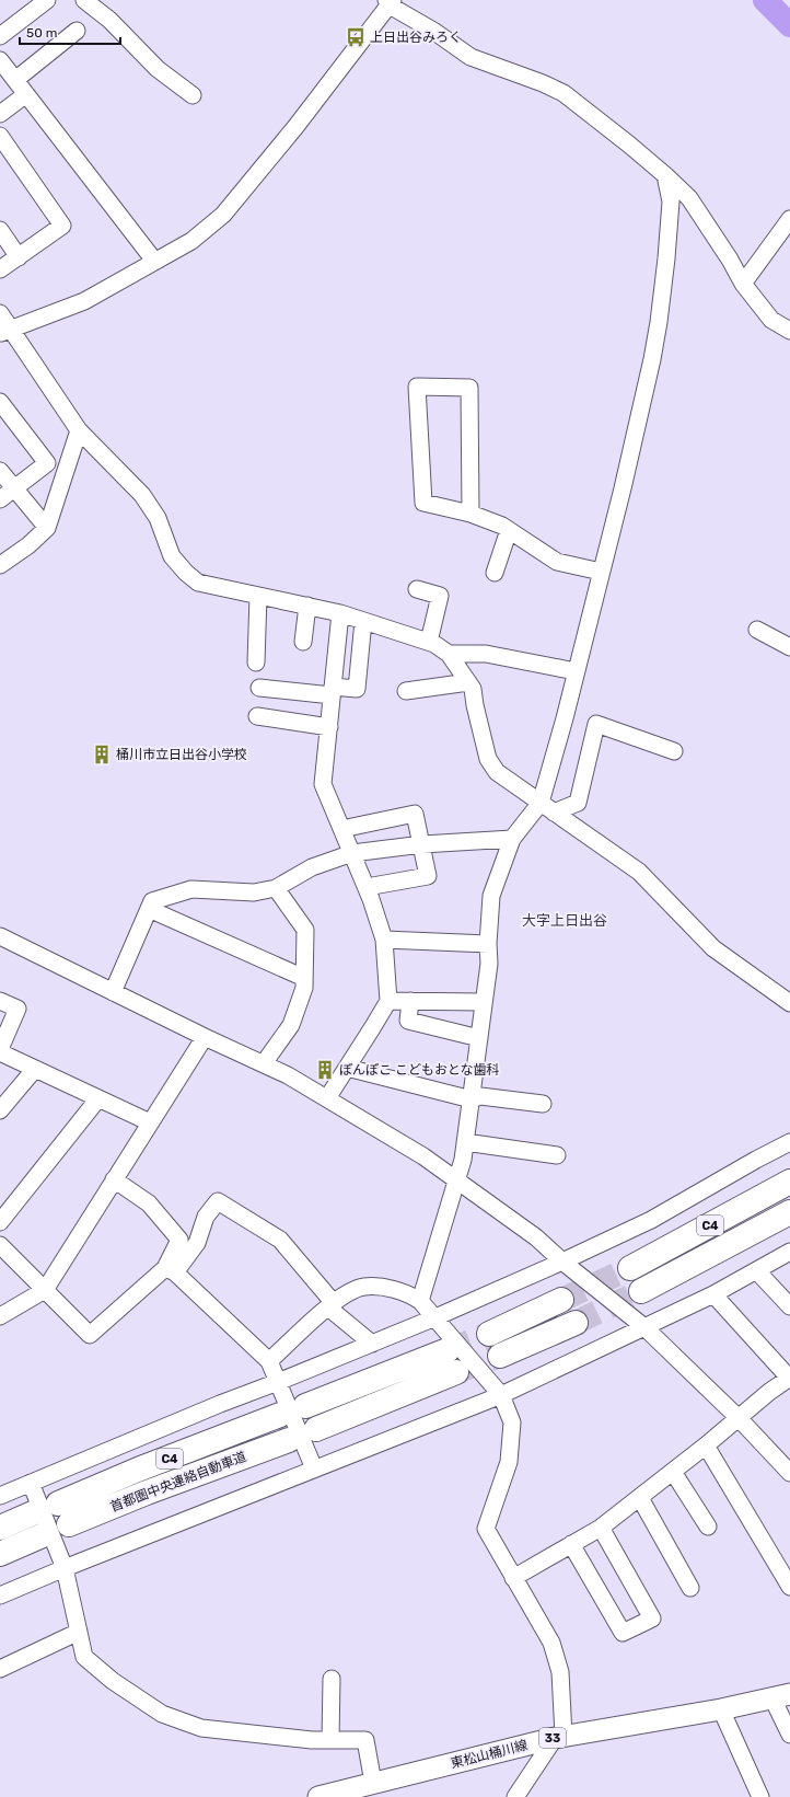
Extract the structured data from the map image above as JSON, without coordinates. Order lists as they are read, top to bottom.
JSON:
{
  "streets": {
    "highway": ["C4", "首都圏中央連絡自動車道"],
    "main road": ["33", "東松山桶川線"]
  },
  "districts": ["大字上日出谷"],
  "places": {
    "bus stop": ["上日出谷みろく"],
    "building": ["桶川市立日出谷小学校", "ぽんぽこ こどもおとな歯科"]
  },
  "scale_bar": "50 m"
}
